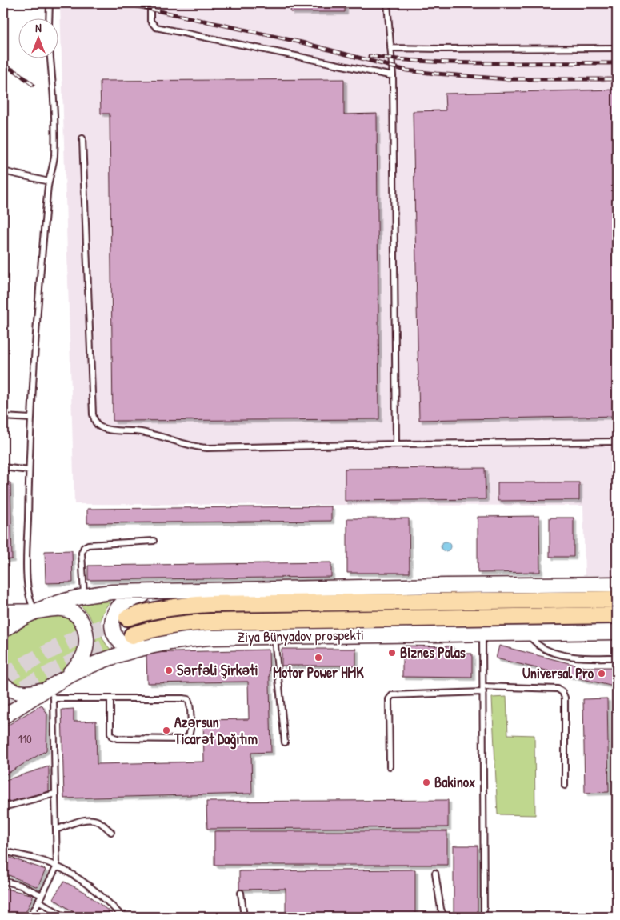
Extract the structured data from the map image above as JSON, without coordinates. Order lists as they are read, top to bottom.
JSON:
{
  "streets": {
    "main road": ["Ziya Bünyadov prospekti"]
  },
  "places": [
    "Biznes Palas",
    "Motor Power HMK",
    "Sərfəli Şirkəti",
    "Universal Pro",
    "Azərsun Ticarət Dağıtım",
    "Bakinox"
  ],
  "house_numbers": ["110"],
  "north": "top"
}
